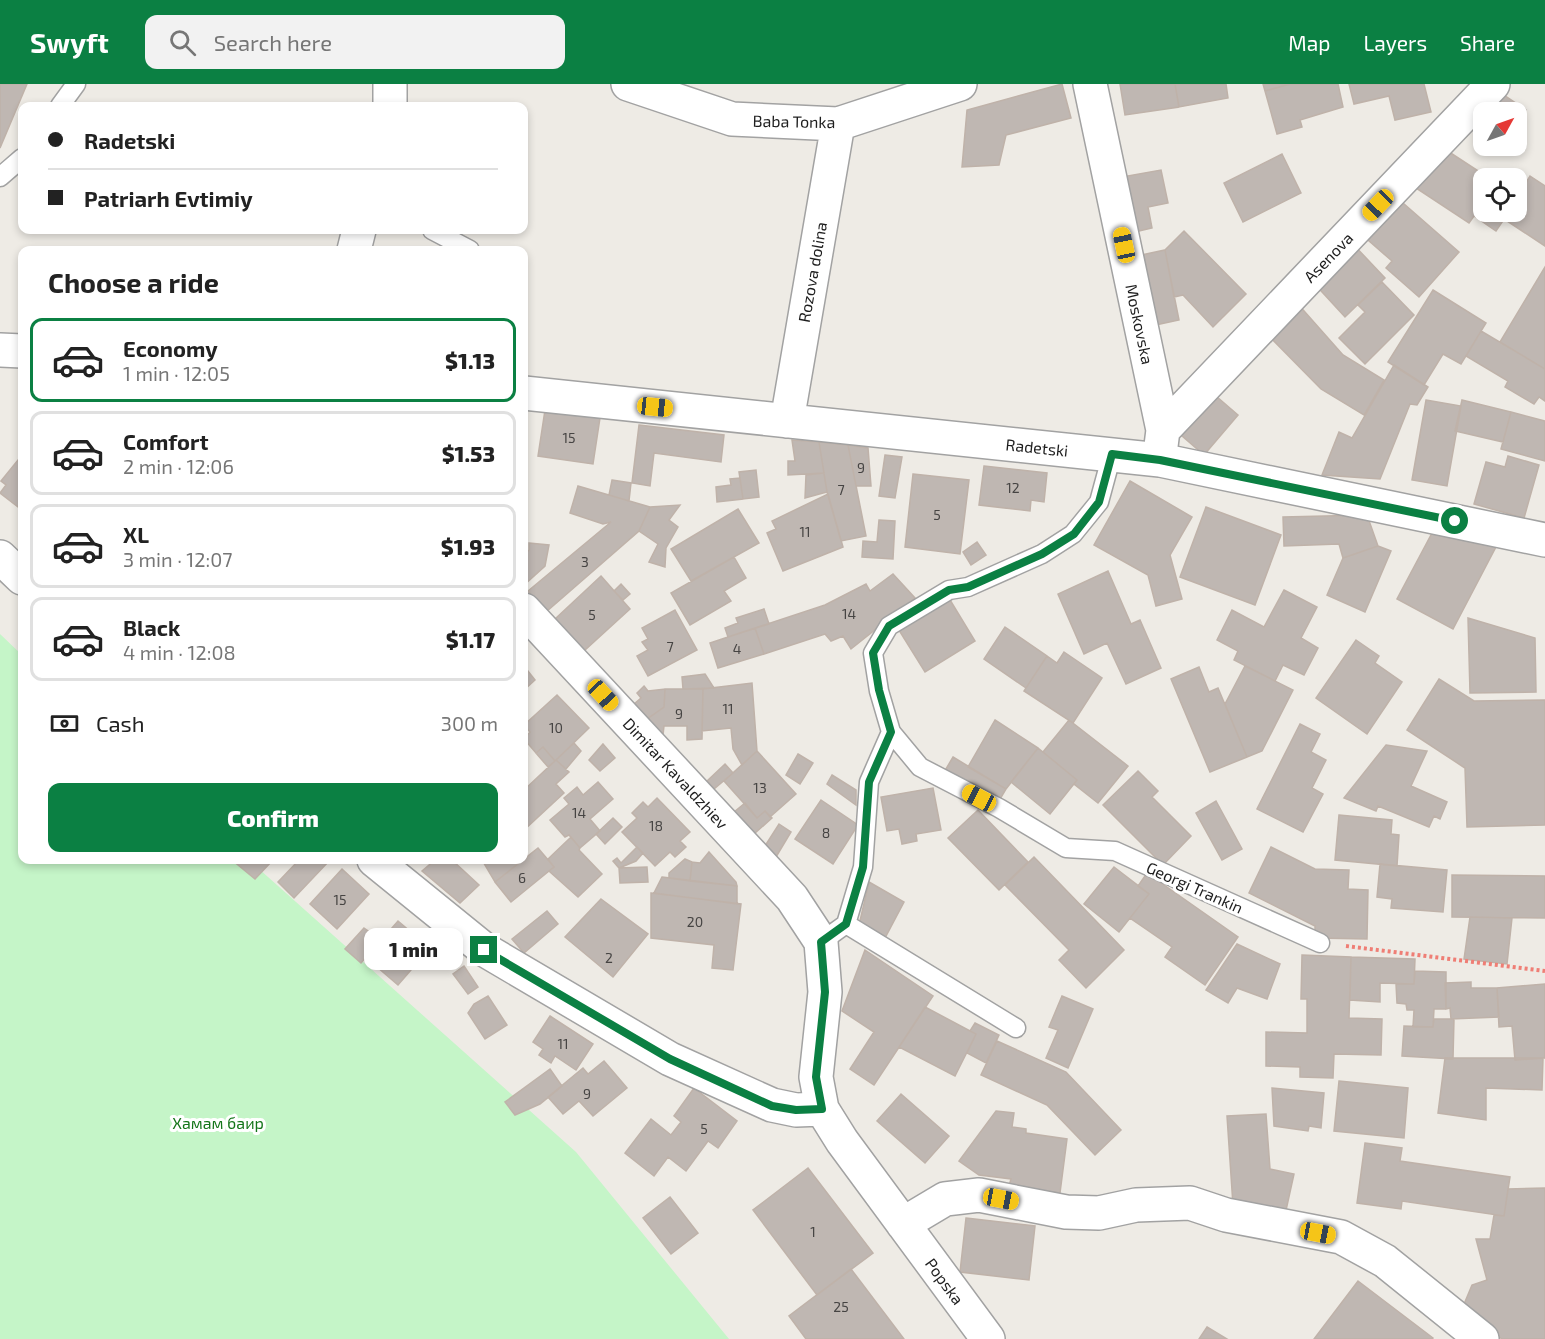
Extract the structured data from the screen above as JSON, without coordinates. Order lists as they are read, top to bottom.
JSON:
{
  "streets": {
    "street": [
      "Baba Tonka",
      "Asenova",
      "Rozova dolina",
      "Moskovska",
      "Radetski",
      "Dimitar Kavaldzhiev",
      "Popska"
    ],
    "lane": ["Georgi Trankin"]
  },
  "crossings": [
    ["Baba Tonka", "Rozova dolina"],
    ["Asenova", "Moskovska"],
    ["Asenova", "Radetski"],
    ["Rozova dolina", "Radetski"],
    ["Moskovska", "Radetski"]
  ],
  "parks": ["Хамам баир"],
  "house_numbers": [
    "15",
    "9",
    "12",
    "7",
    "5",
    "11",
    "3",
    "14",
    "5",
    "7",
    "4",
    "11",
    "9",
    "10",
    "13",
    "14",
    "18",
    "8",
    "6",
    "15",
    "20",
    "2",
    "11",
    "9",
    "5",
    "1",
    "25"
  ],
  "north": "top right",
  "page": {
    "header": "Swyft",
    "search": "Search here",
    "nav": ["Map", "Layers", "Share"],
    "banner": ["Radetski", "Patriarh Evtimiy"],
    "heading": "Choose a ride",
    "list": [
      {
        "name": "Economy",
        "note": "1 min · 12:05",
        "value": "$1.13"
      },
      {
        "name": "Comfort",
        "note": "2 min · 12:06",
        "value": "$1.53"
      },
      {
        "name": "XL",
        "note": "3 min · 12:07",
        "value": "$1.93"
      },
      {
        "name": "Black",
        "note": "4 min · 12:08",
        "value": "$1.17"
      }
    ],
    "pay": ["Cash", "300 m"],
    "buttons": "Confirm",
    "bubble": "1 min"
  }
}
